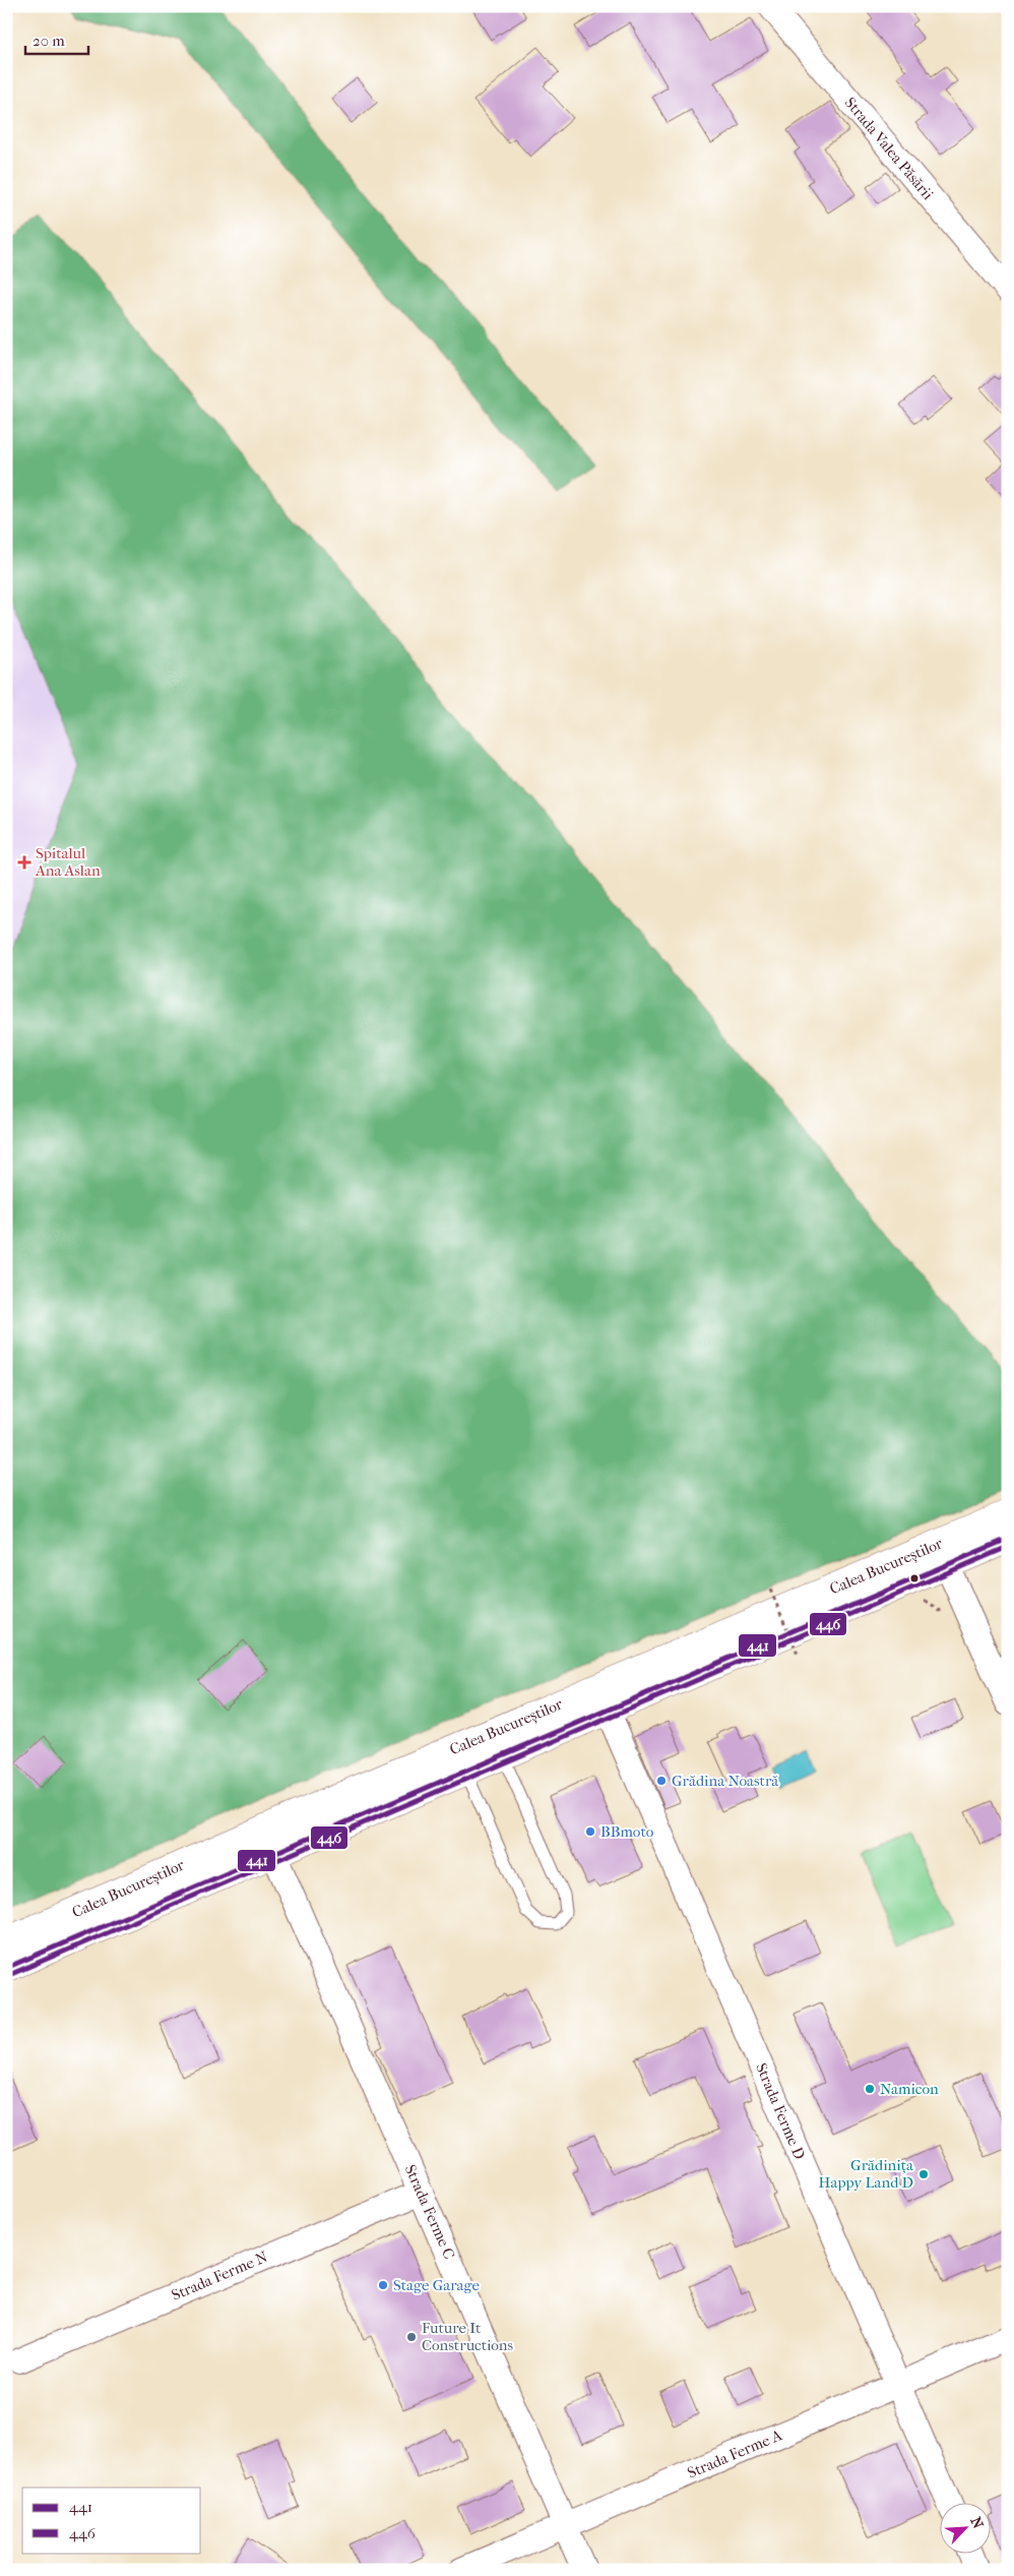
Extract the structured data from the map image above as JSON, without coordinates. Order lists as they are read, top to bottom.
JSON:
{
  "streets": {
    "highway": ["Calea Bucureștilor"],
    "street": [
      "Strada Valea Păsării",
      "Strada Ferme D",
      "Strada Ferme C",
      "Strada Ferme N",
      "Strada Ferme A"
    ]
  },
  "crossings": [
    ["Calea Bucureștilor", "Strada Ferme D"],
    ["Calea Bucureștilor", "Strada Ferme C"],
    ["Strada Ferme D", "Strada Ferme A"],
    ["Strada Ferme C", "Strada Ferme N"],
    ["Strada Ferme C", "Strada Ferme A"]
  ],
  "places": {
    "health": ["Spitalul Ana Aslan"],
    "other": [
      "Grădina Noastră",
      "BBmoto",
      "Namicon",
      "Grădinița Happy Land D",
      "Stage Garage",
      "Future It Constructions"
    ]
  },
  "lines": ["transit line 441", "transit line 446"],
  "legend": ["441", "446"],
  "scale_bar": "20 m",
  "north": "top right"
}
